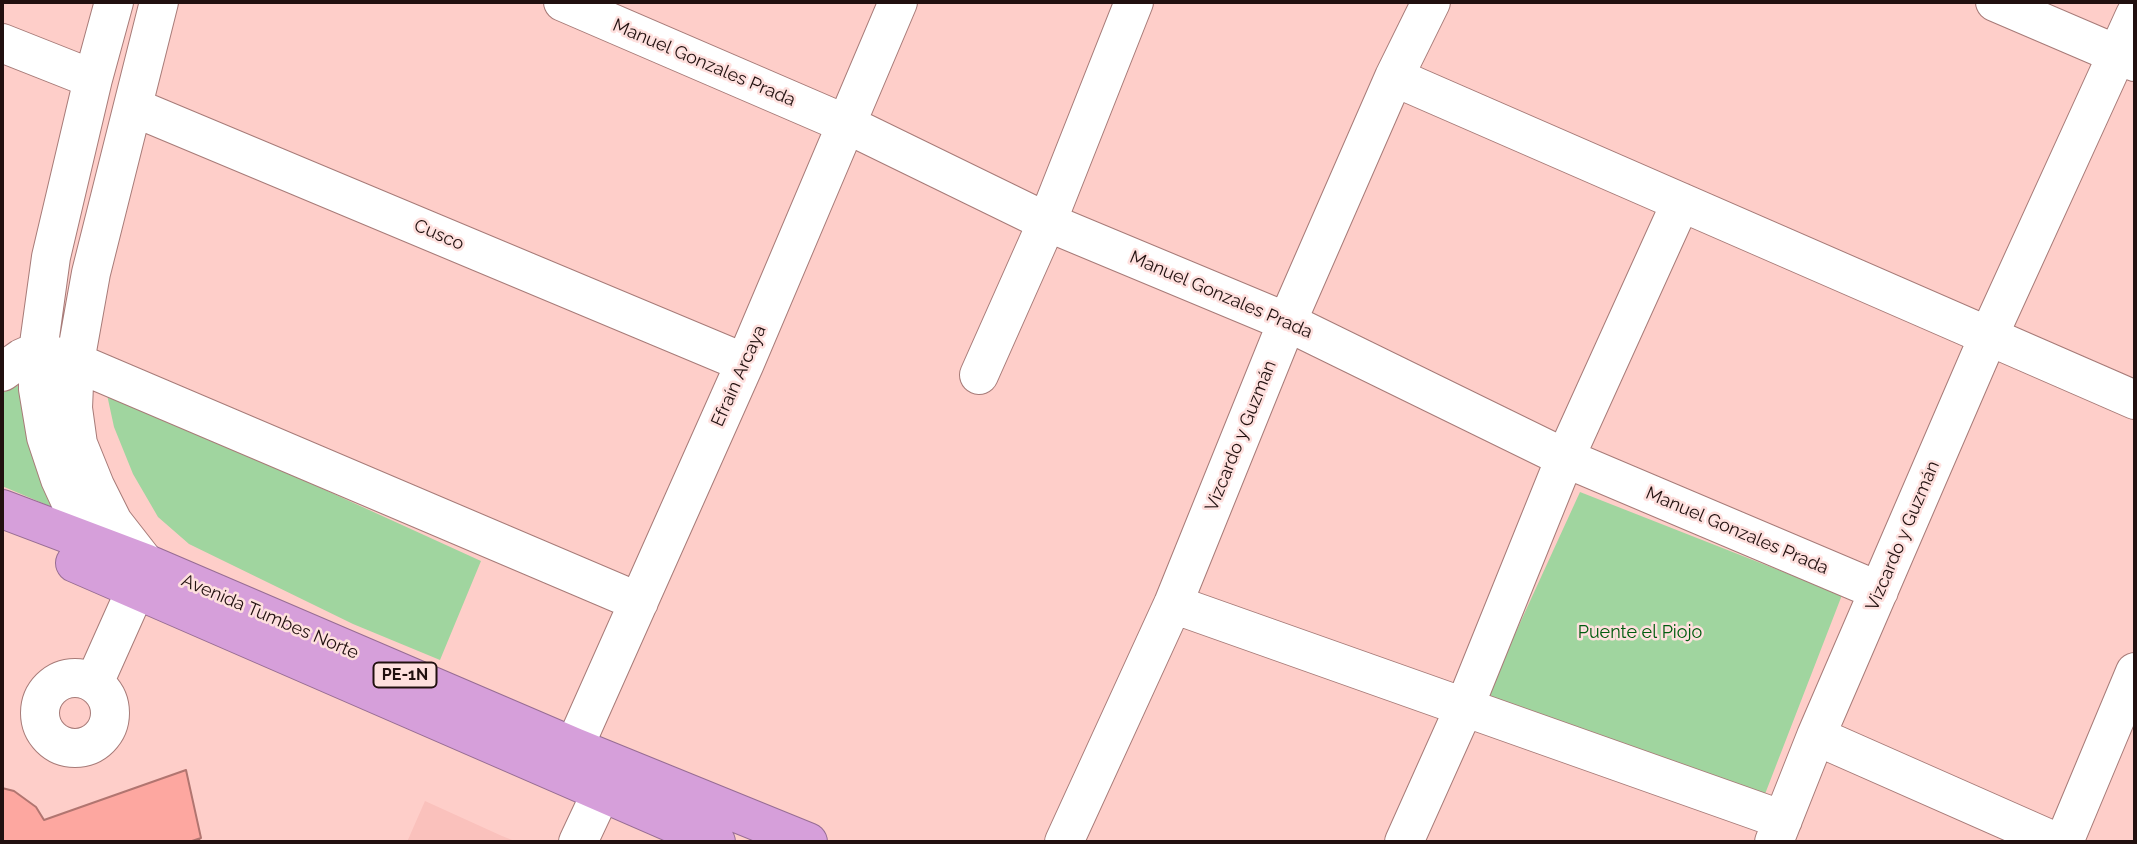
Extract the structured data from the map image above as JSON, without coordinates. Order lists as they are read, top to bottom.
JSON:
{
  "streets": {
    "highway": ["Avenida Tumbes Norte", "PE-1N"],
    "street": [
      "Manuel Gonzales Prada",
      "Cusco",
      "Efraín Arcaya",
      "Vizcardo y Guzmán"
    ]
  },
  "crossings": [
    ["Manuel Gonzales Prada", "Efraín Arcaya"],
    ["Manuel Gonzales Prada", "Vizcardo y Guzmán"],
    ["Cusco", "Efraín Arcaya"],
    ["Efraín Arcaya", "Avenida Tumbes Norte"]
  ],
  "parks": ["Puente el Piojo"]
}
